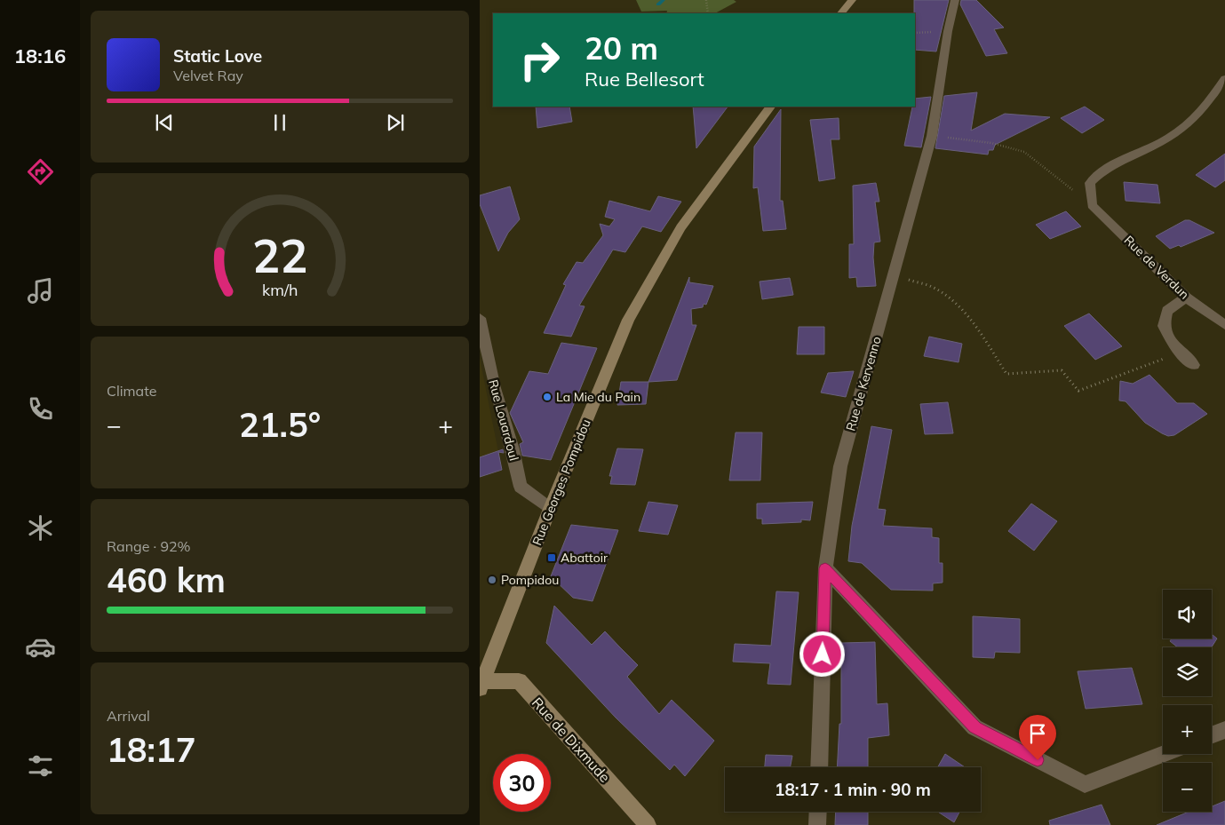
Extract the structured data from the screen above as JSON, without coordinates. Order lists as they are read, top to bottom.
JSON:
{
  "streets": {
    "main road": ["Rue Georges Pompidou", "Rue de Dixmude"],
    "street": ["Rue de Verdun", "Rue de Kervenno", "Rue Louardoul"]
  },
  "crossings": [
    ["Rue Louardoul", "Rue Georges Pompidou"],
    ["Rue Georges Pompidou", "Rue de Dixmude"]
  ],
  "places": {
    "other": ["La Mie du Pain", "Pompidou"],
    "transit": ["Abattoir"]
  },
  "page": {
    "tabs": "18:16",
    "turn": ["20 m", "Rue Bellesort"],
    "song": ["Static Love", "Velvet Ray"],
    "tile": [
      "Climate",
      ["Range · 92%", "460 km"],
      ["Arrival", "18:17"]
    ],
    "heat": ["−", "21.5°", "+"],
    "map_buttons": ["+", "−"],
    "limit": "30",
    "trip": "18:17 · 1 min · 90 m",
    "gauge": ["22", "km/h"]
  }
}
